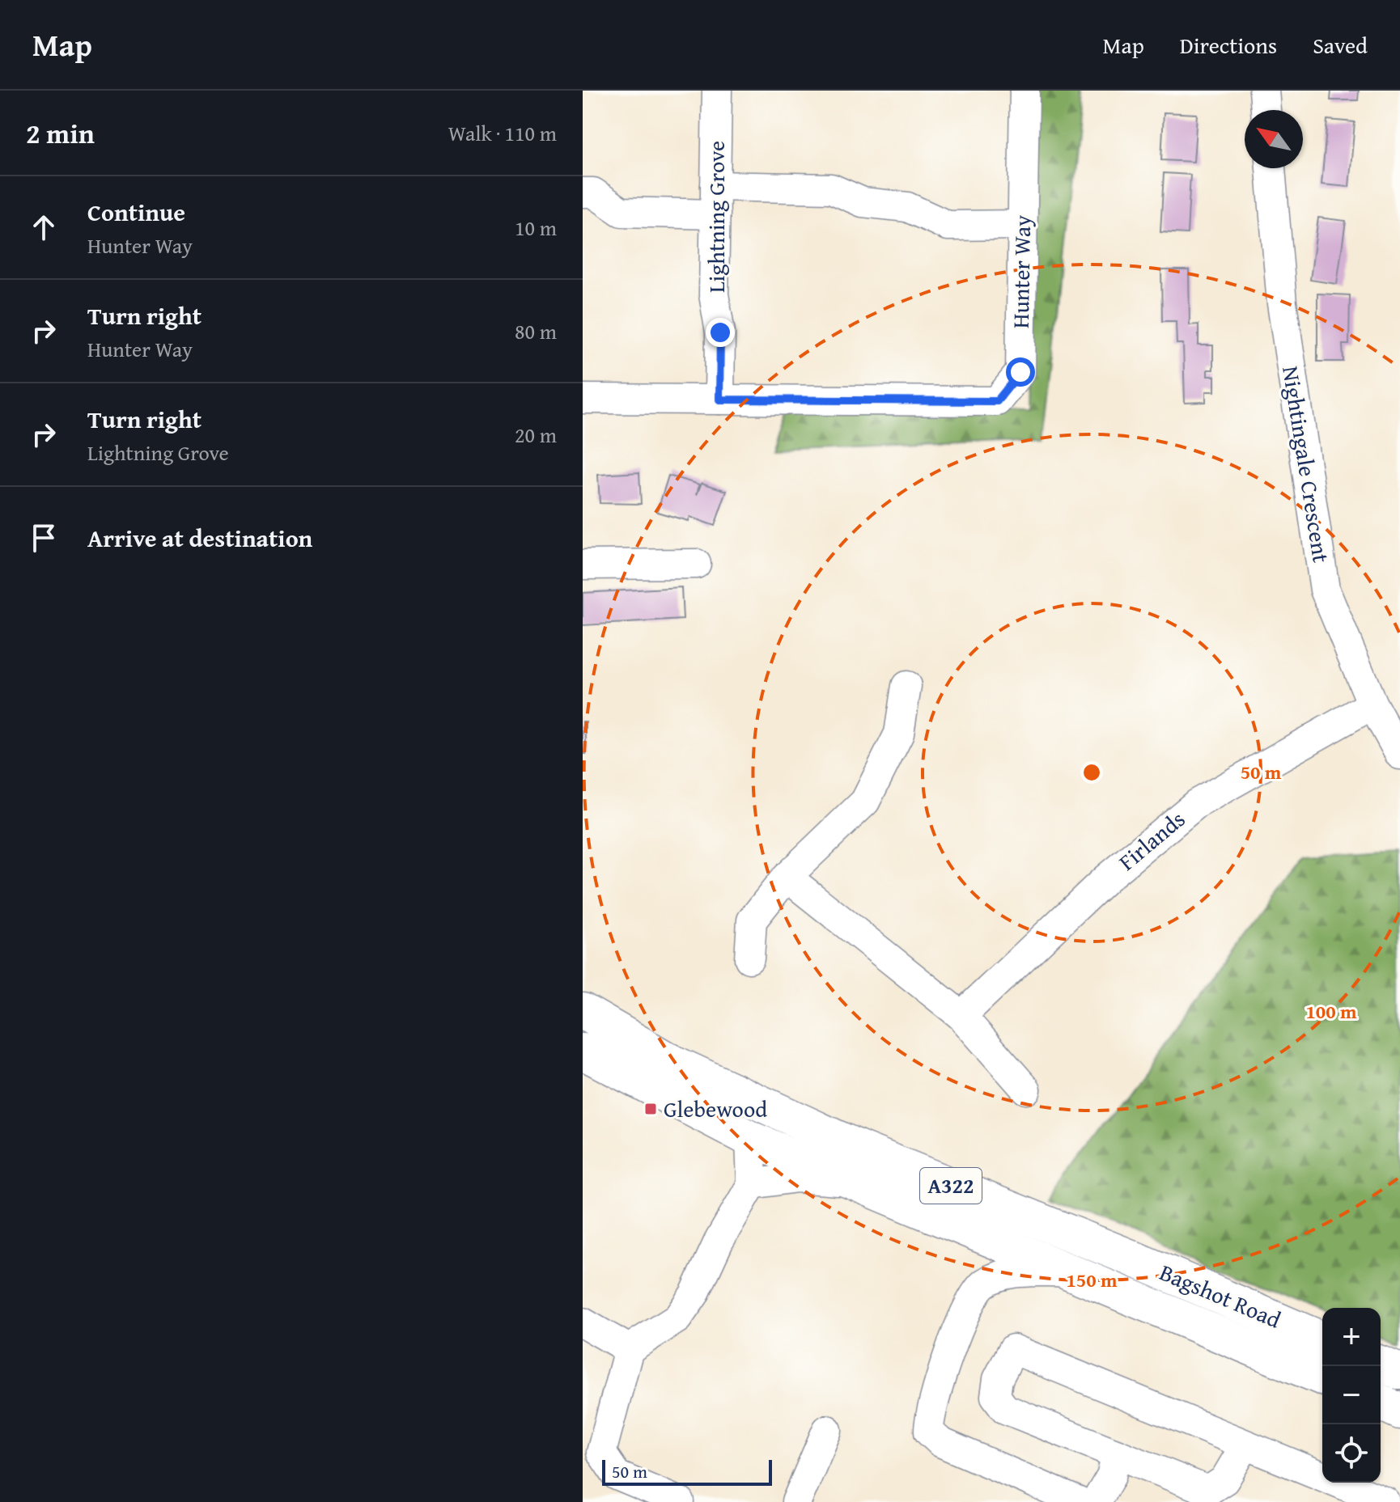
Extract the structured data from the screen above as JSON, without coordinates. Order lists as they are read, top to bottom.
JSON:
{
  "streets": {
    "highway": ["A322", "Bagshot Road"],
    "street": [
      "Lightning Grove",
      "Hunter Way",
      "Nightingale Crescent",
      "Firlands"
    ]
  },
  "crossings": [
    ["Lightning Grove", "Hunter Way"],
    ["Nightingale Crescent", "Firlands"]
  ],
  "places": {
    "transit": ["Glebewood"]
  },
  "scale_bar": "50 m",
  "north": "top left",
  "page": {
    "header": "Map",
    "nav": ["Map", "Directions", "Saved"],
    "heading": ["2 min", "Walk · 110 m"],
    "list": [
      ["Continue", "Hunter Way", "10 m"],
      ["Turn right", "Hunter Way", "80 m"],
      ["Turn right", "Lightning Grove", "20 m"],
      "Arrive at destination"
    ],
    "map_buttons": ["+", "−"],
    "scale": "50 m"
  },
  "rings": ["50 m", "100 m", "150 m"]
}
